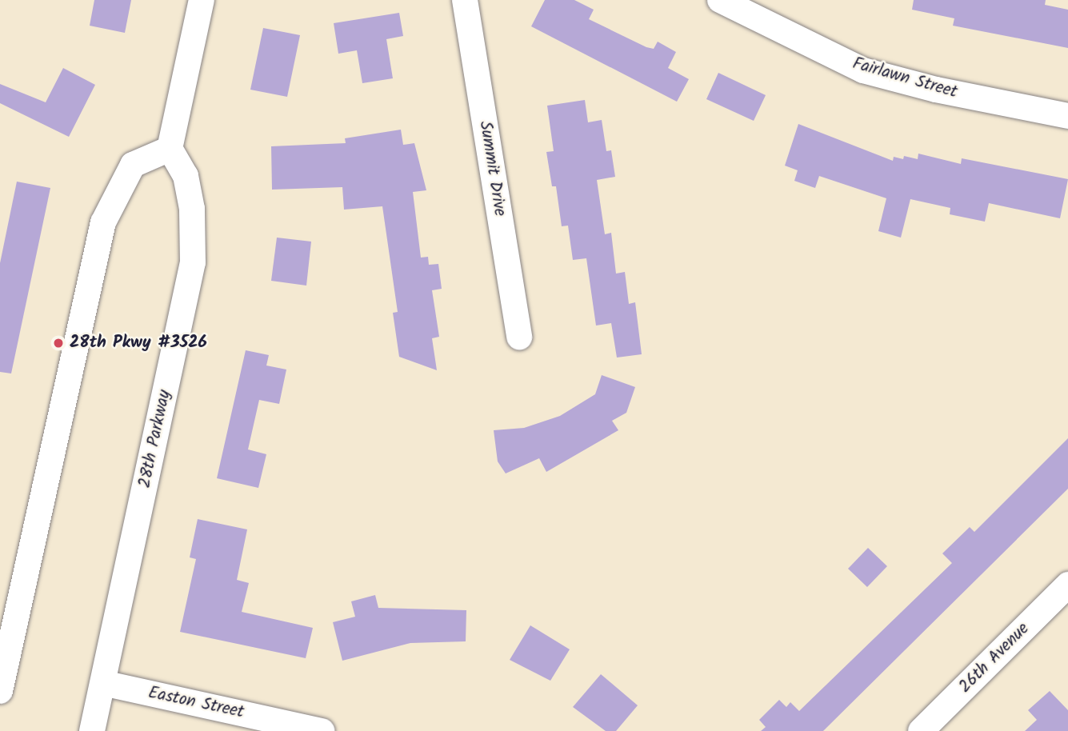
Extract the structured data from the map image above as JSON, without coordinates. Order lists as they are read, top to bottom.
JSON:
{
  "streets": {
    "street": [
      "Fairlawn Street",
      "Summit Drive",
      "28th Parkway",
      "26th Avenue",
      "Easton Street"
    ]
  },
  "crossings": [
    ["28th Parkway", "Easton Street"]
  ],
  "places": ["28th Pkwy #3526"]
}
